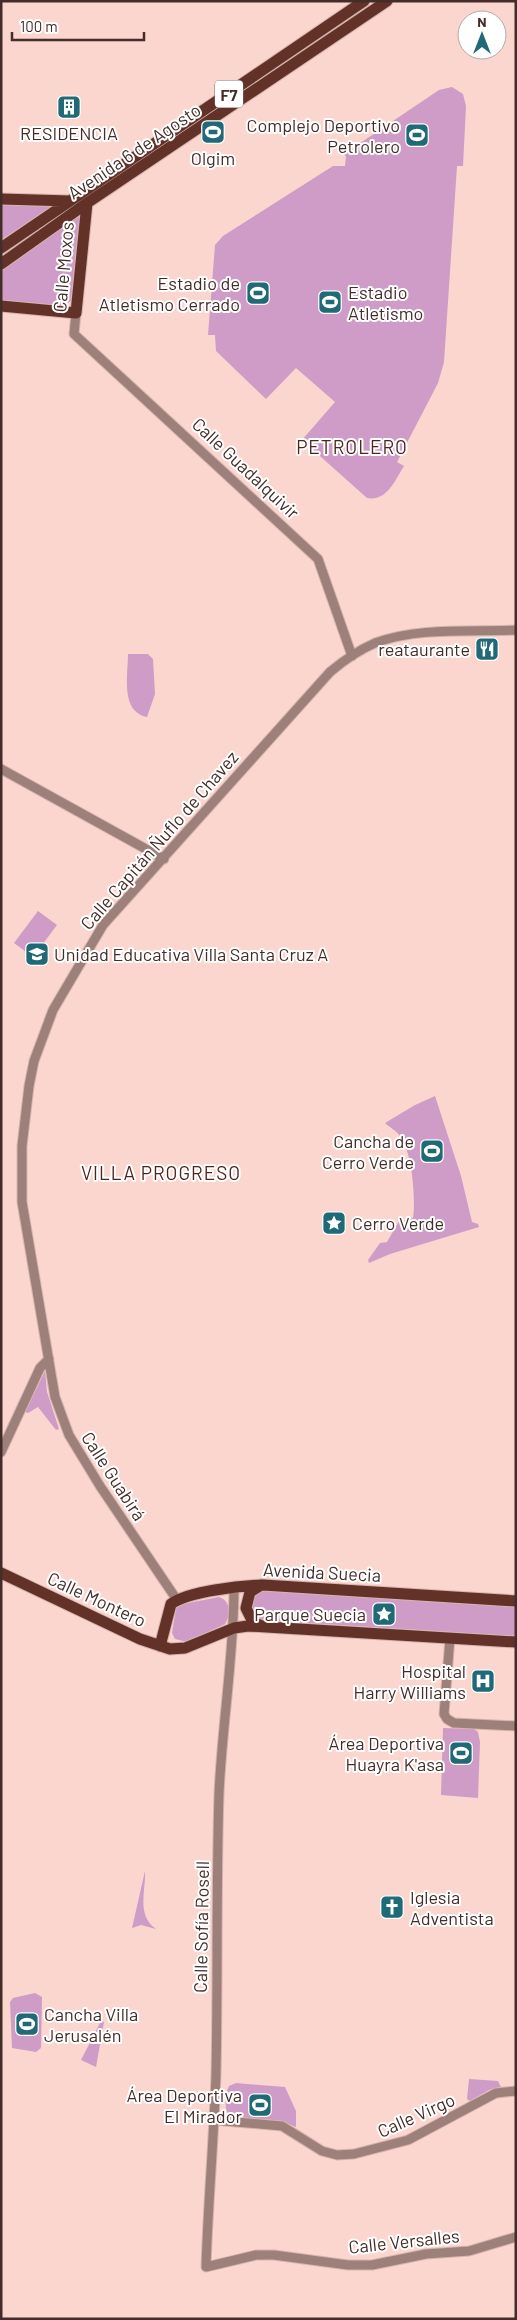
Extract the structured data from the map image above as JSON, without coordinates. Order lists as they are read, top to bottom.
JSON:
{
  "streets": {
    "main road": [
      "F7",
      "Avenida 6 de Agosto",
      "Calle Moxos",
      "Avenida Suecia",
      "Calle Montero"
    ],
    "street": [
      "Calle Guadalquivir",
      "Calle Capitán Ñuflo de Chavez",
      "Calle Guabirá",
      "Calle Sofía Rosell",
      "Calle Virgo",
      "Calle Versalles"
    ]
  },
  "crossings": [
    ["Avenida 6 de Agosto", "Calle Moxos"],
    ["Calle Moxos", "Calle Guadalquivir"],
    ["Calle Guadalquivir", "Calle Capitán Ñuflo de Chavez"],
    ["Calle Capitán Ñuflo de Chavez", "Calle Guabirá"],
    ["Calle Guabirá", "Avenida Suecia"],
    ["Avenida Suecia", "Calle Sofía Rosell"],
    ["Calle Montero", "Calle Sofía Rosell"],
    ["Calle Sofía Rosell", "Calle Virgo"],
    ["Calle Sofía Rosell", "Calle Versalles"]
  ],
  "districts": ["PETROLERO", "VILLA PROGRESO"],
  "places": {
    "building": ["RESIDENCIA"],
    "sports": [
      "Olgim",
      "Complejo Deportivo Petrolero",
      "Estadio de Atletismo Cerrado",
      "Estadio Atletismo",
      "Cancha de Cerro Verde",
      "Área Deportiva Huayra K'asa",
      "Cancha Villa Jerusalén",
      "Área Deportiva El Mirador"
    ],
    "restaurant": ["reataurante"],
    "school or university": ["Unidad Educativa Villa Santa Cruz A"],
    "place": ["Cerro Verde", "Parque Suecia"],
    "hospital": ["Hospital Harry Williams"],
    "church": ["Iglesia Adventista"]
  },
  "scale_bar": "100 m",
  "north": "top"
}
